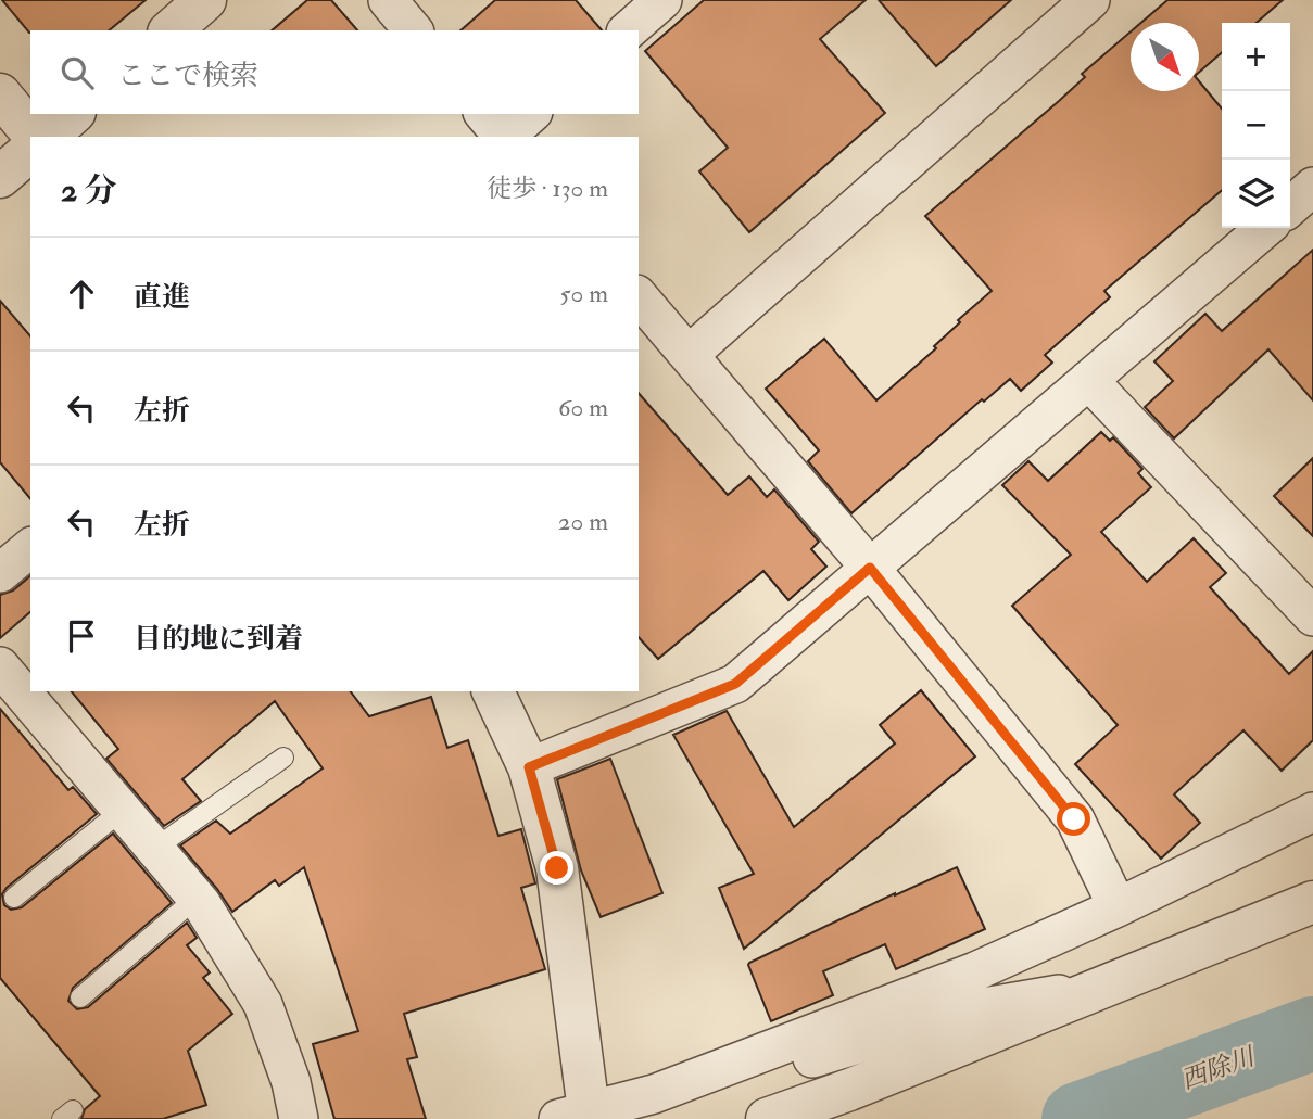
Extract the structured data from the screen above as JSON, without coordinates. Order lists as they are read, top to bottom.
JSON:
{
  "water": ["西除川"],
  "north": "bottom right",
  "page": {
    "map_buttons": ["+", "−"],
    "search": "ここで検索",
    "heading": ["2 分", "徒歩 · 130 m"],
    "list": [
      ["直進", "50 m"],
      ["左折", "60 m"],
      ["左折", "20 m"],
      "目的地に到着"
    ]
  }
}
